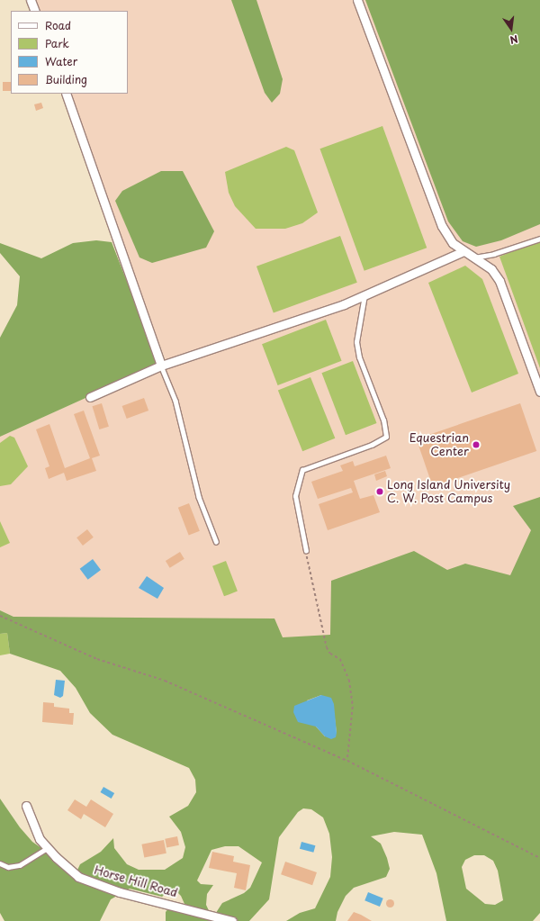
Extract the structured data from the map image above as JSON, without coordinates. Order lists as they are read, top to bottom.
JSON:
{
  "streets": {
    "street": ["Horse Hill Road"]
  },
  "places": ["Equestrian Center", "Long Island University C. W. Post Campus"],
  "legend": [
    "Road",
    "Park",
    "Water",
    "Building"
  ],
  "north": "bottom"
}
